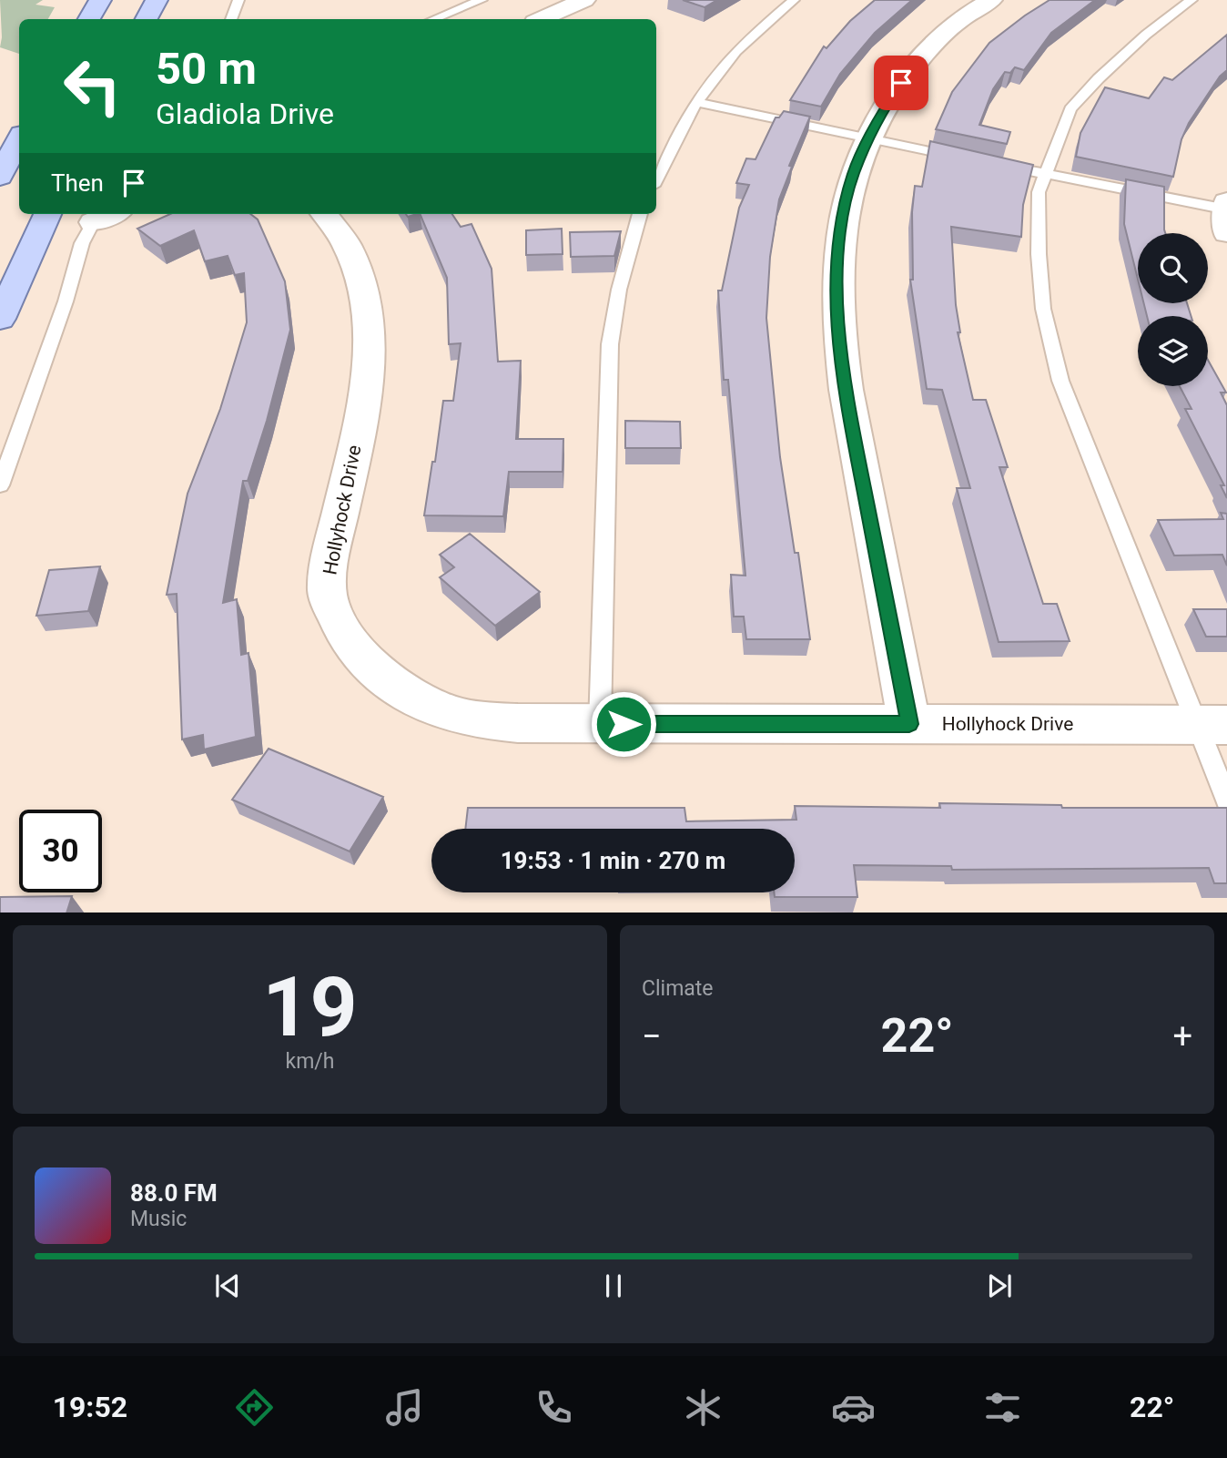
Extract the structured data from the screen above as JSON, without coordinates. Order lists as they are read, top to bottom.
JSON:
{
  "streets": {
    "street": ["Hollyhock Drive"]
  },
  "page": {
    "turn": ["50 m", "Gladiola Drive"],
    "then": "Then",
    "limit": "30",
    "trip": "19:53 · 1 min · 270 m",
    "tile": [
      ["19", "km/h"],
      "Climate"
    ],
    "heat": ["−", "22°", "+"],
    "song": ["88.0 FM", "Music"],
    "tabs": ["19:52", "22°"]
  }
}
